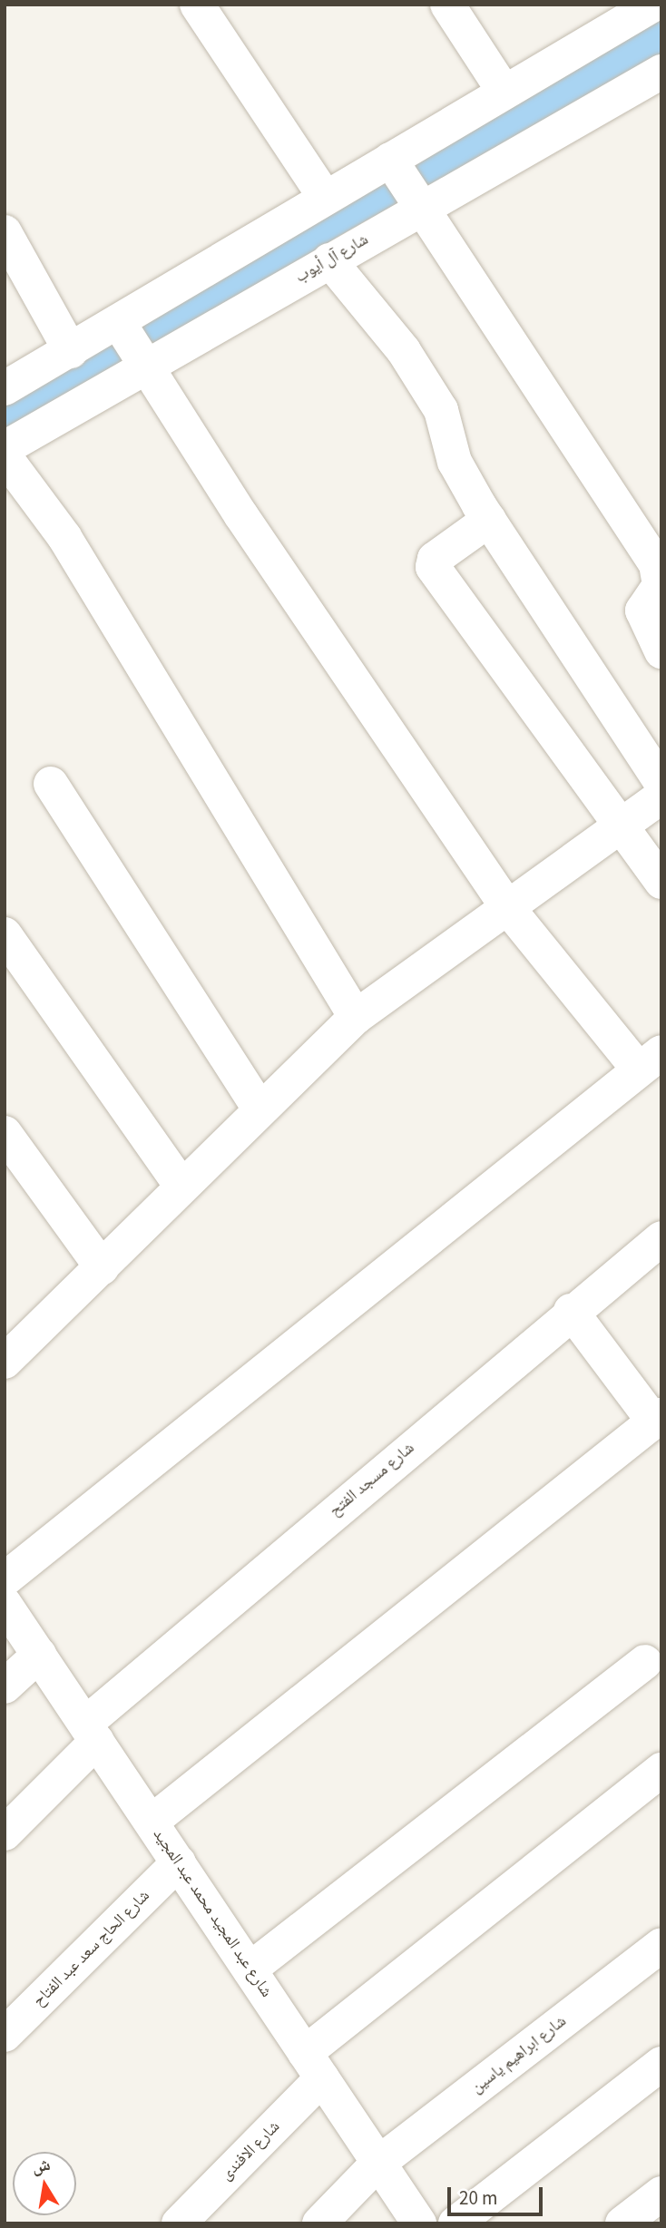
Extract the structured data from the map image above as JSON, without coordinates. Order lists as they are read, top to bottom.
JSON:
{
  "streets": {
    "street": [
      "شارع آل أيوب",
      "شارع مسجد الفتح",
      "شارع عبد المجيد محمد عبد المجيد",
      "شارع الحاج سعد عبد الفتاح",
      "شارع ابراهيم ياسين",
      "شارع الافندى"
    ]
  },
  "crossings": [
    ["شارع مسجد الفتح", "شارع عبد المجيد محمد عبد المجيد"],
    ["شارع عبد المجيد محمد عبد المجيد", "شارع الحاج سعد عبد الفتاح"],
    ["شارع عبد المجيد محمد عبد المجيد", "شارع ابراهيم ياسين"],
    ["شارع عبد المجيد محمد عبد المجيد", "شارع الافندى"]
  ],
  "scale_bar": "20 m",
  "north": "top"
}
